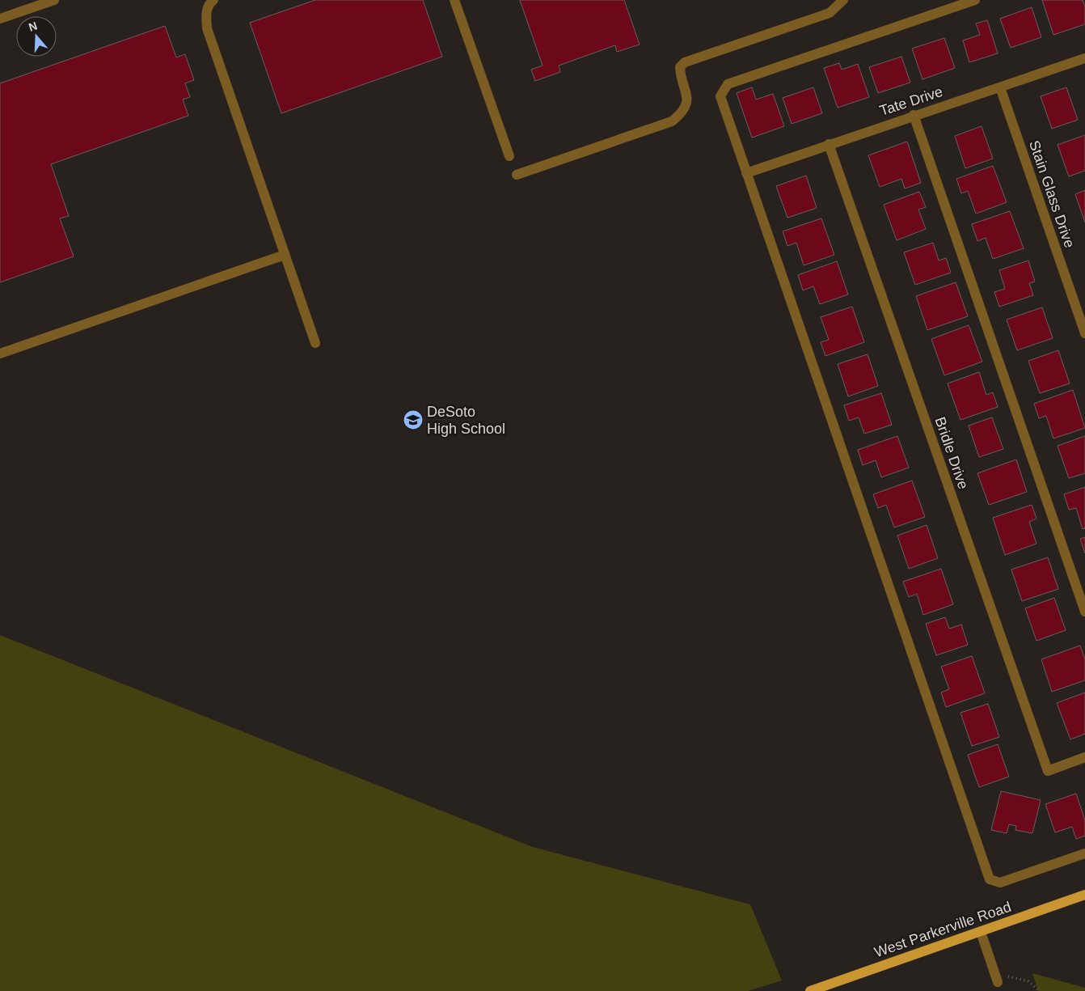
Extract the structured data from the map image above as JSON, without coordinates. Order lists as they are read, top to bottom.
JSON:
{
  "streets": {
    "main road": ["West Parkerville Road"],
    "street": ["Tate Drive", "Stain Glass Drive", "Bridle Drive"]
  },
  "crossings": [
    ["Tate Drive", "Stain Glass Drive"],
    ["Tate Drive", "Bridle Drive"]
  ],
  "places": {
    "school or university": ["DeSoto High School"]
  },
  "north": "top"
}
